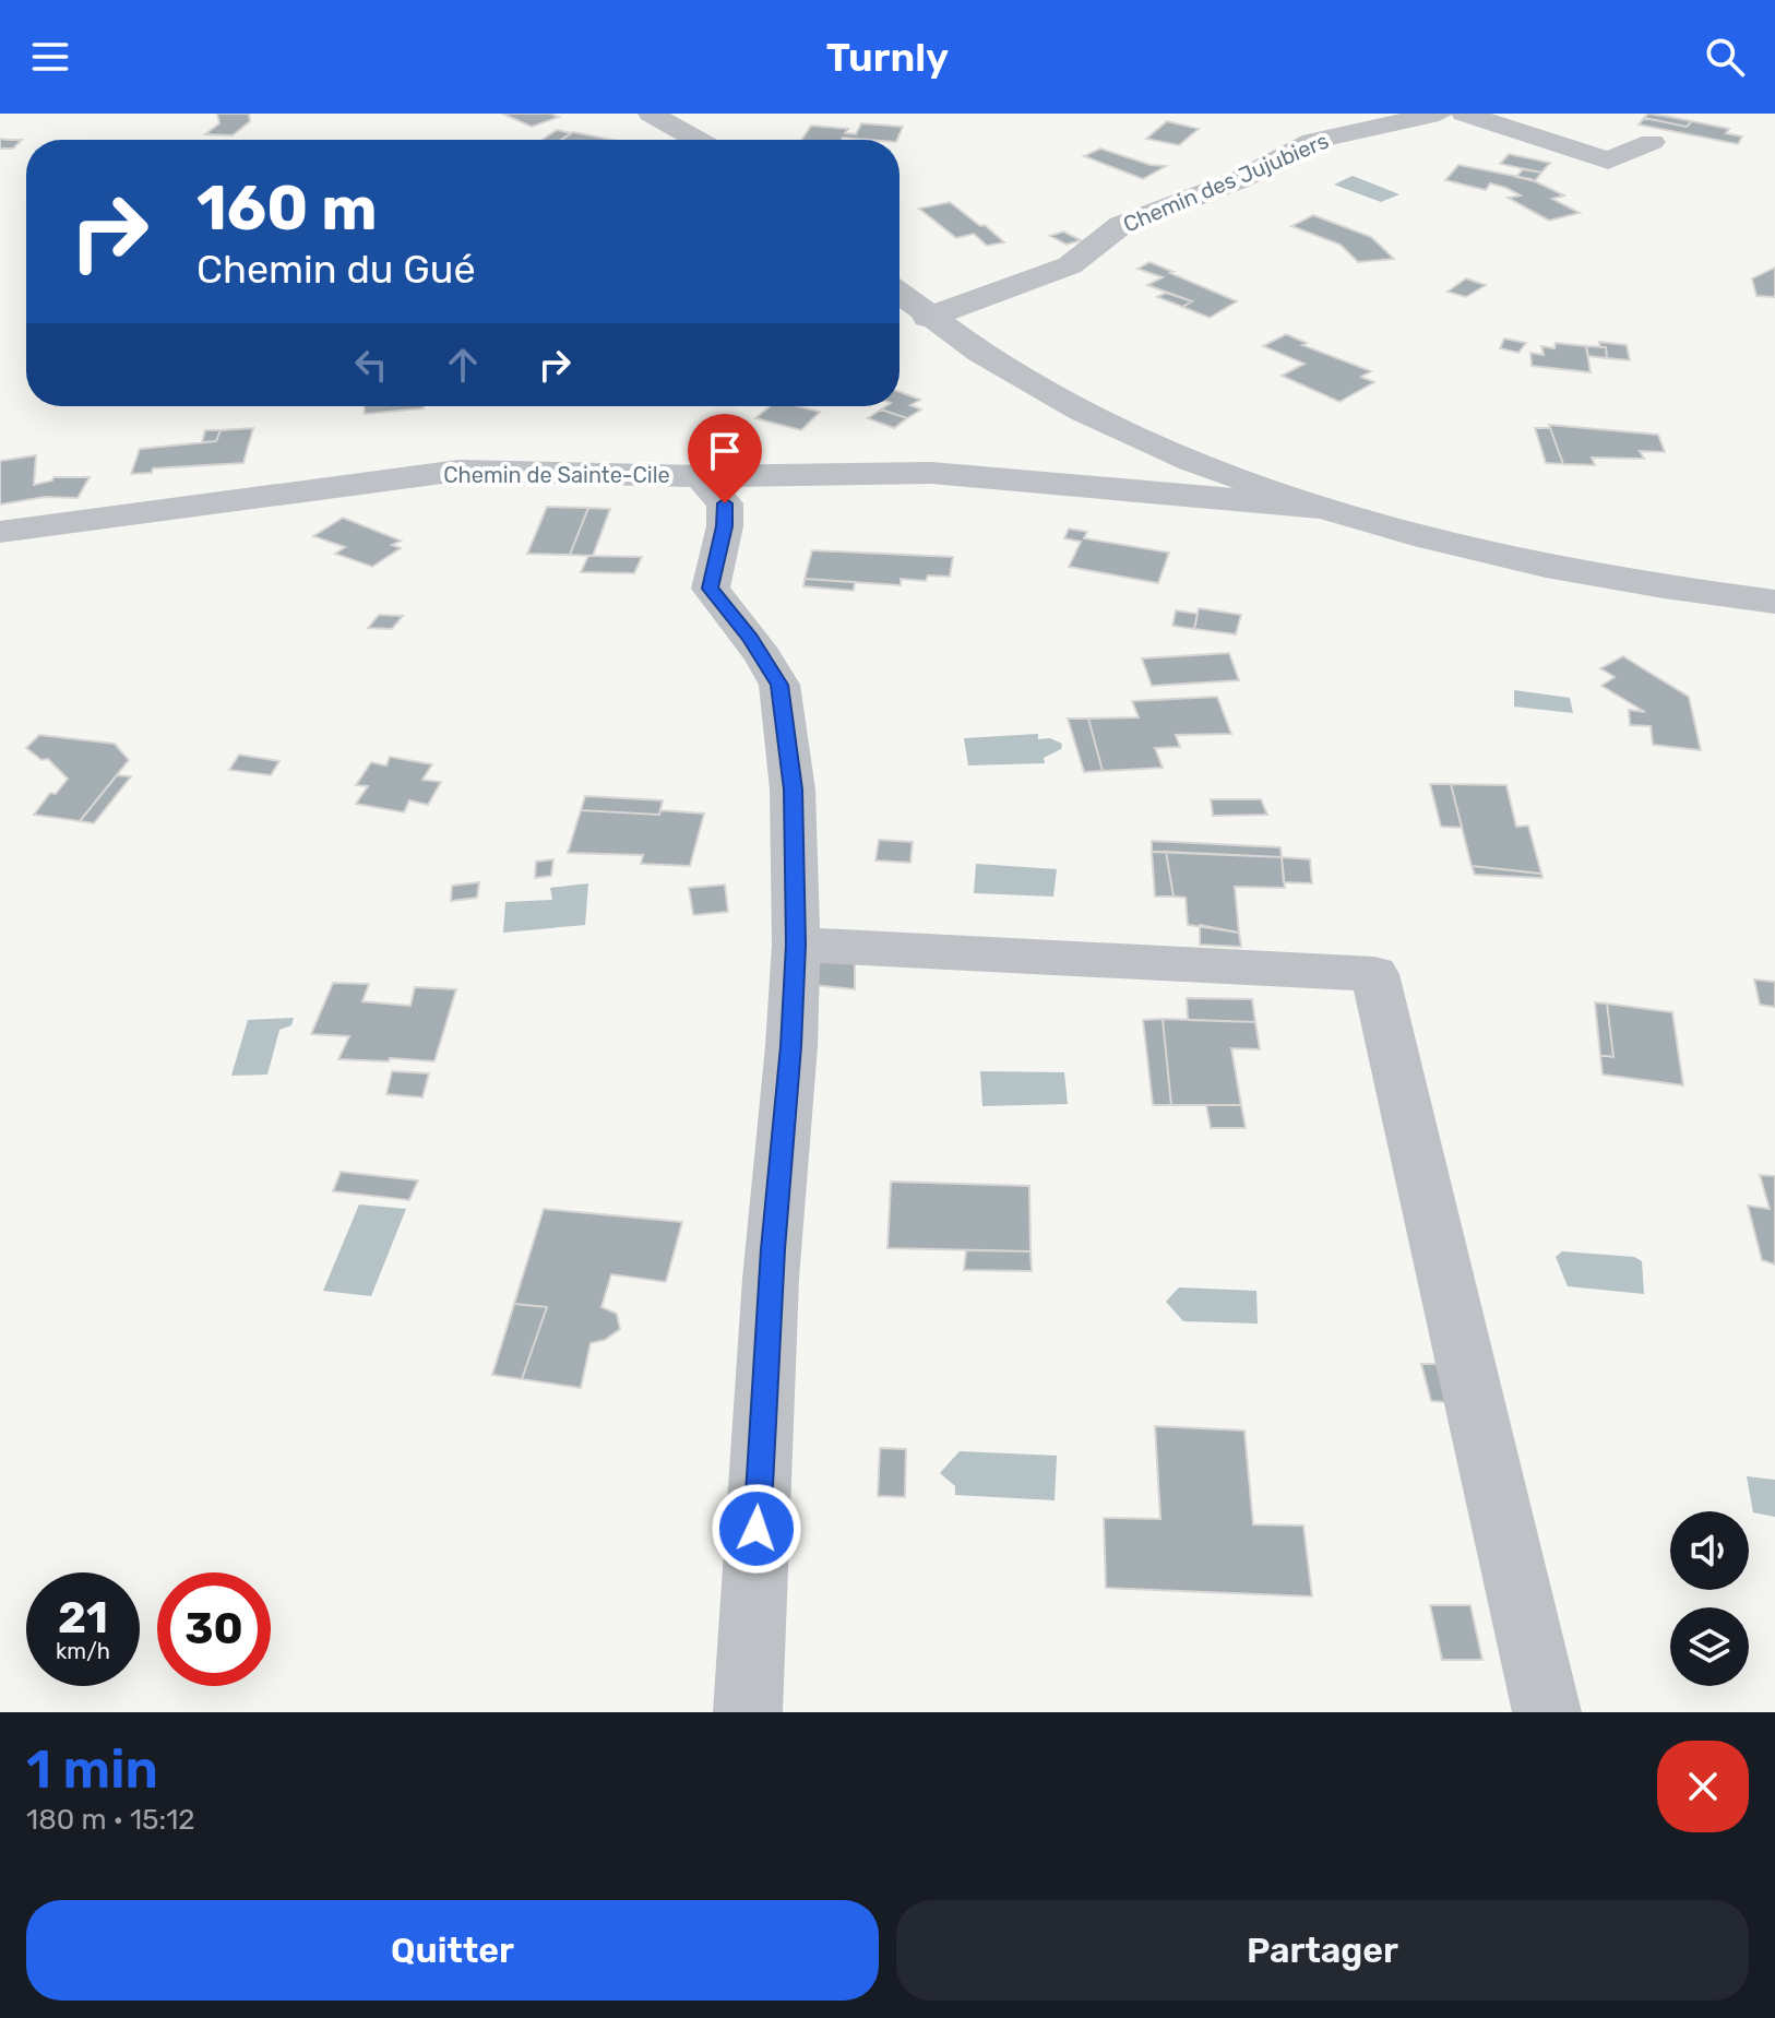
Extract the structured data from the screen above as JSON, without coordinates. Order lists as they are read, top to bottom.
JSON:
{
  "streets": {
    "street": ["Chemin des Jujubiers", "Chemin de Sainte-Cile"]
  },
  "page": {
    "header": "Turnly",
    "turn": ["160 m", "Chemin du Gué"],
    "speed": "21 km/h",
    "limit": "30",
    "heading": ["1 min", "180 m · 15:12"],
    "buttons": ["Quitter", "Partager"]
  }
}
